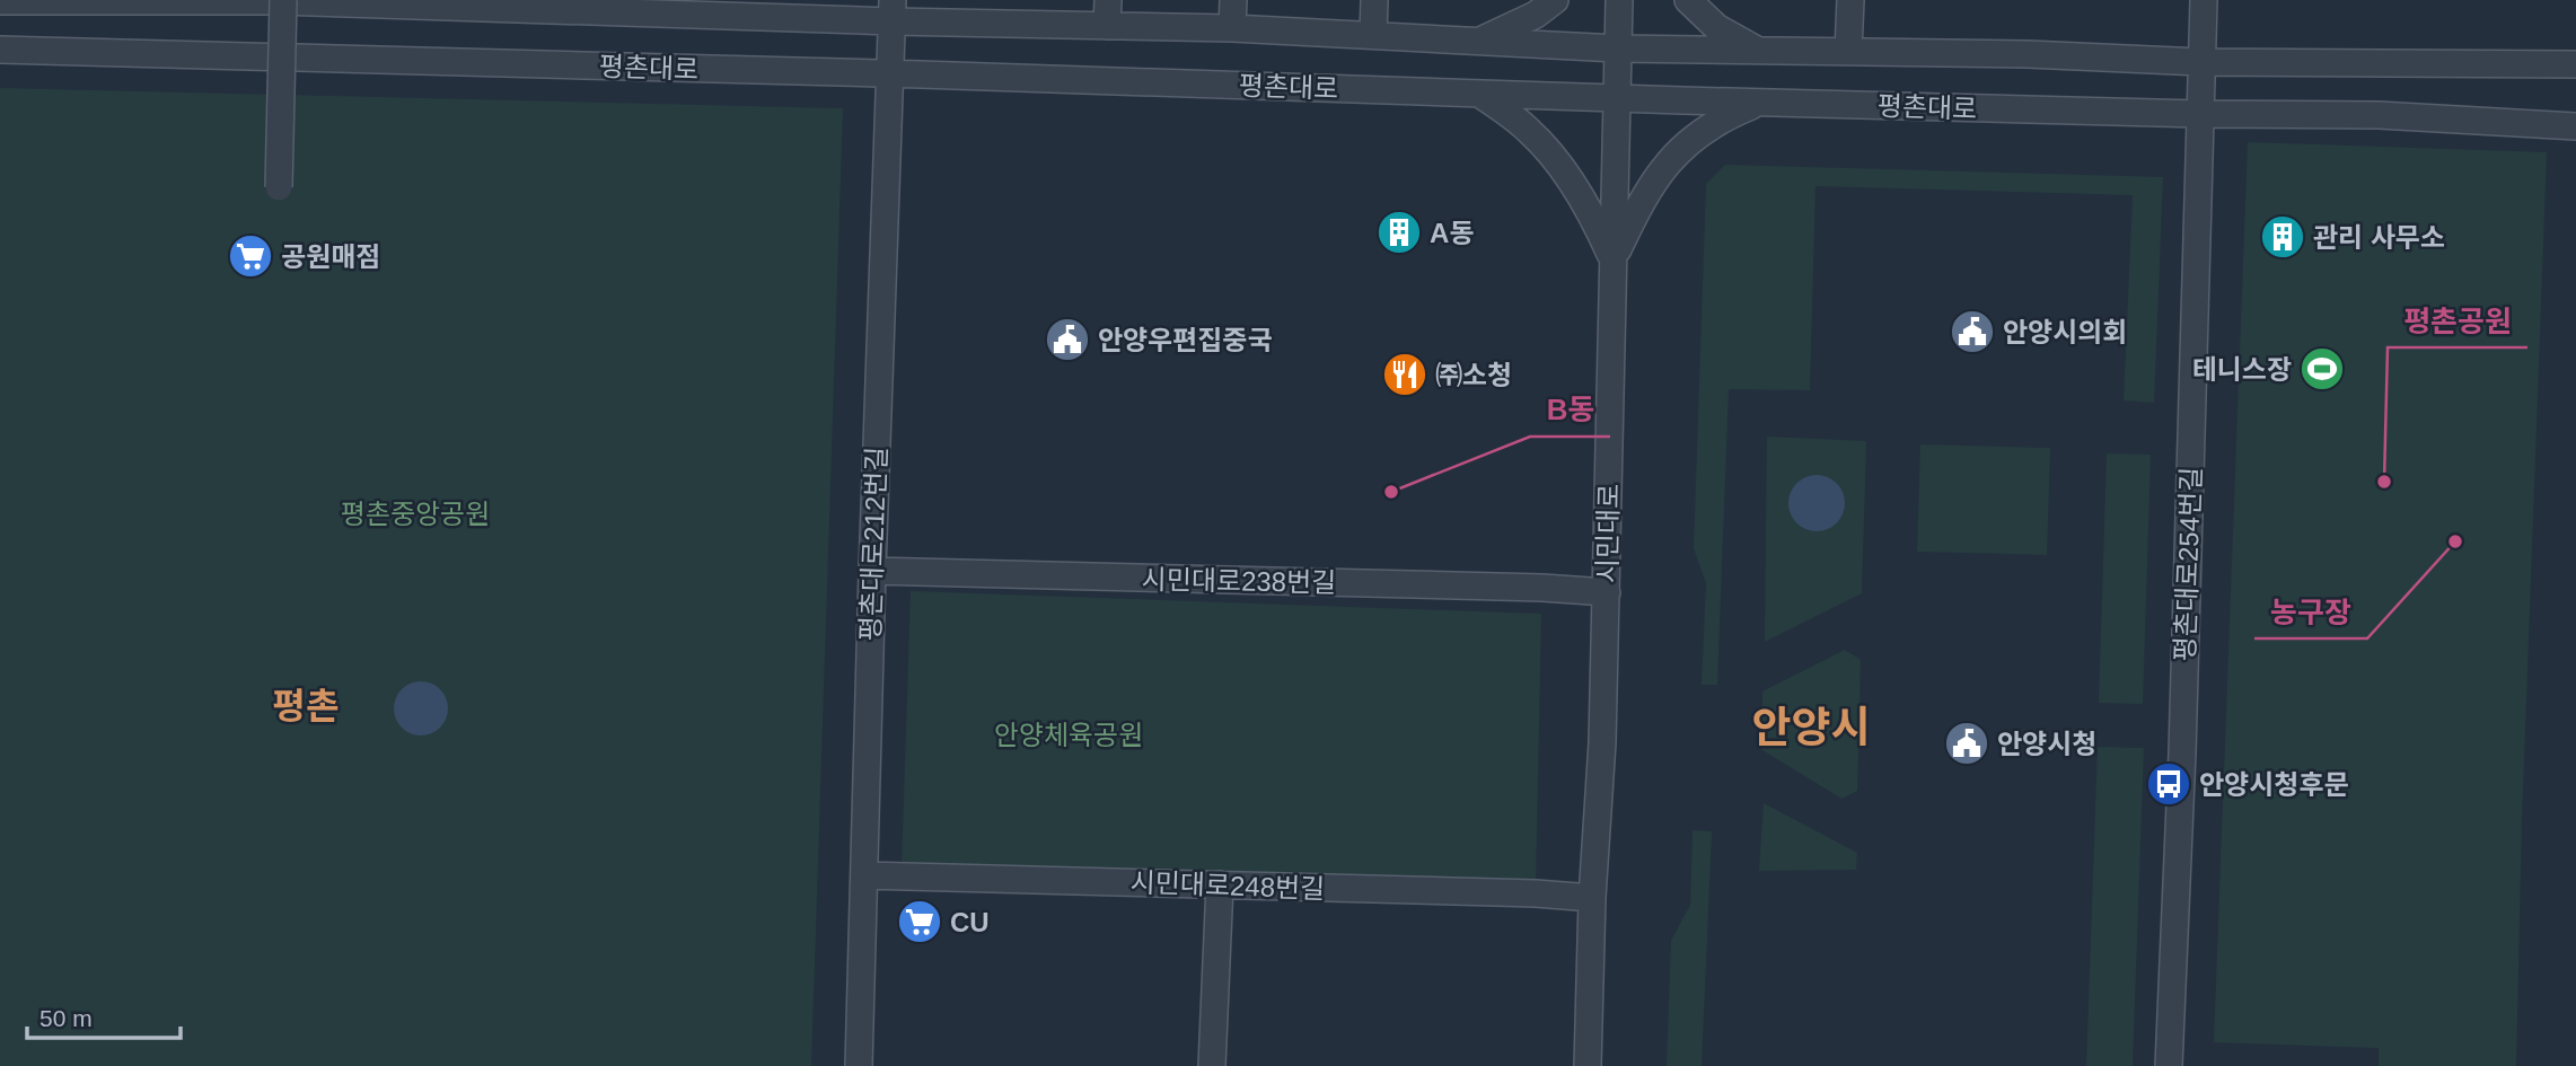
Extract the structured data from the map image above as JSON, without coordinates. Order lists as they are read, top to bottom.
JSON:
{
  "streets": {
    "street": [
      "평촌대로",
      "시민대로",
      "평촌대로212번길",
      "평촌대로254번길",
      "시민대로238번길",
      "시민대로248번길"
    ]
  },
  "crossings": [
    ["평촌대로", "시민대로"],
    ["평촌대로", "평촌대로212번길"],
    ["평촌대로", "평촌대로254번길"],
    ["시민대로", "시민대로238번길"],
    ["시민대로", "시민대로248번길"],
    ["평촌대로212번길", "시민대로238번길"],
    ["평촌대로212번길", "시민대로248번길"]
  ],
  "districts": ["평촌", "안양시"],
  "parks": ["평촌중앙공원", "안양체육공원"],
  "places": {
    "building": ["A동", "관리 사무소"],
    "supermarket": ["공원매점", "CU"],
    "public building": ["안양시의회", "안양우편집중국", "안양시청"],
    "sports": ["테니스장"],
    "restaurant": ["㈜소청"],
    "other": ["평촌공원", "B동", "농구장"],
    "bus stop": ["안양시청후문"]
  },
  "scale_bar": "50 m"
}
